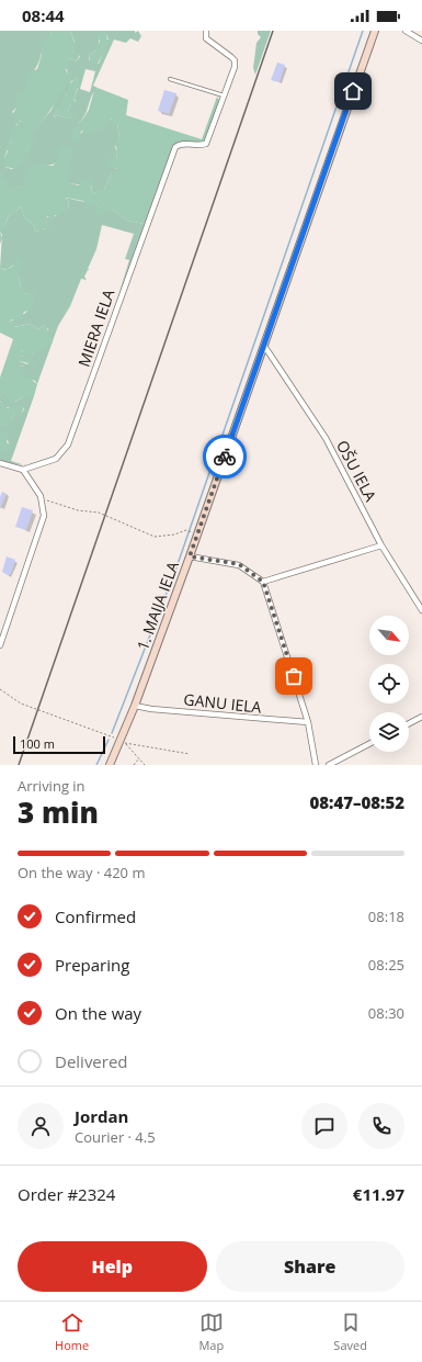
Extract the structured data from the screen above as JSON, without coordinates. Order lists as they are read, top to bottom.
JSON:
{
  "streets": {
    "street": [
      "MIERA IELA",
      "OŠU IELA",
      "1. MAIJA IELA",
      "GANU IELA"
    ]
  },
  "crossings": [
    ["OŠU IELA", "1. MAIJA IELA"],
    ["1. MAIJA IELA", "GANU IELA"]
  ],
  "scale_bar": "100 m",
  "north": "bottom right",
  "page": {
    "status": "08:44",
    "scale": "100 m",
    "heading": ["3 min", "Arriving in", "08:47–08:52"],
    "panel": [
      "Jordan",
      "Courier · 4.5",
      "Order #2324",
      "€11.97"
    ],
    "bar": "On the way · 420 m",
    "list": [
      ["Confirmed", "08:18"],
      ["Preparing", "08:25"],
      ["On the way", "08:30"],
      "Delivered"
    ],
    "buttons": ["Help", "Share"],
    "tabs": ["Home", "Map", "Saved"]
  }
}
